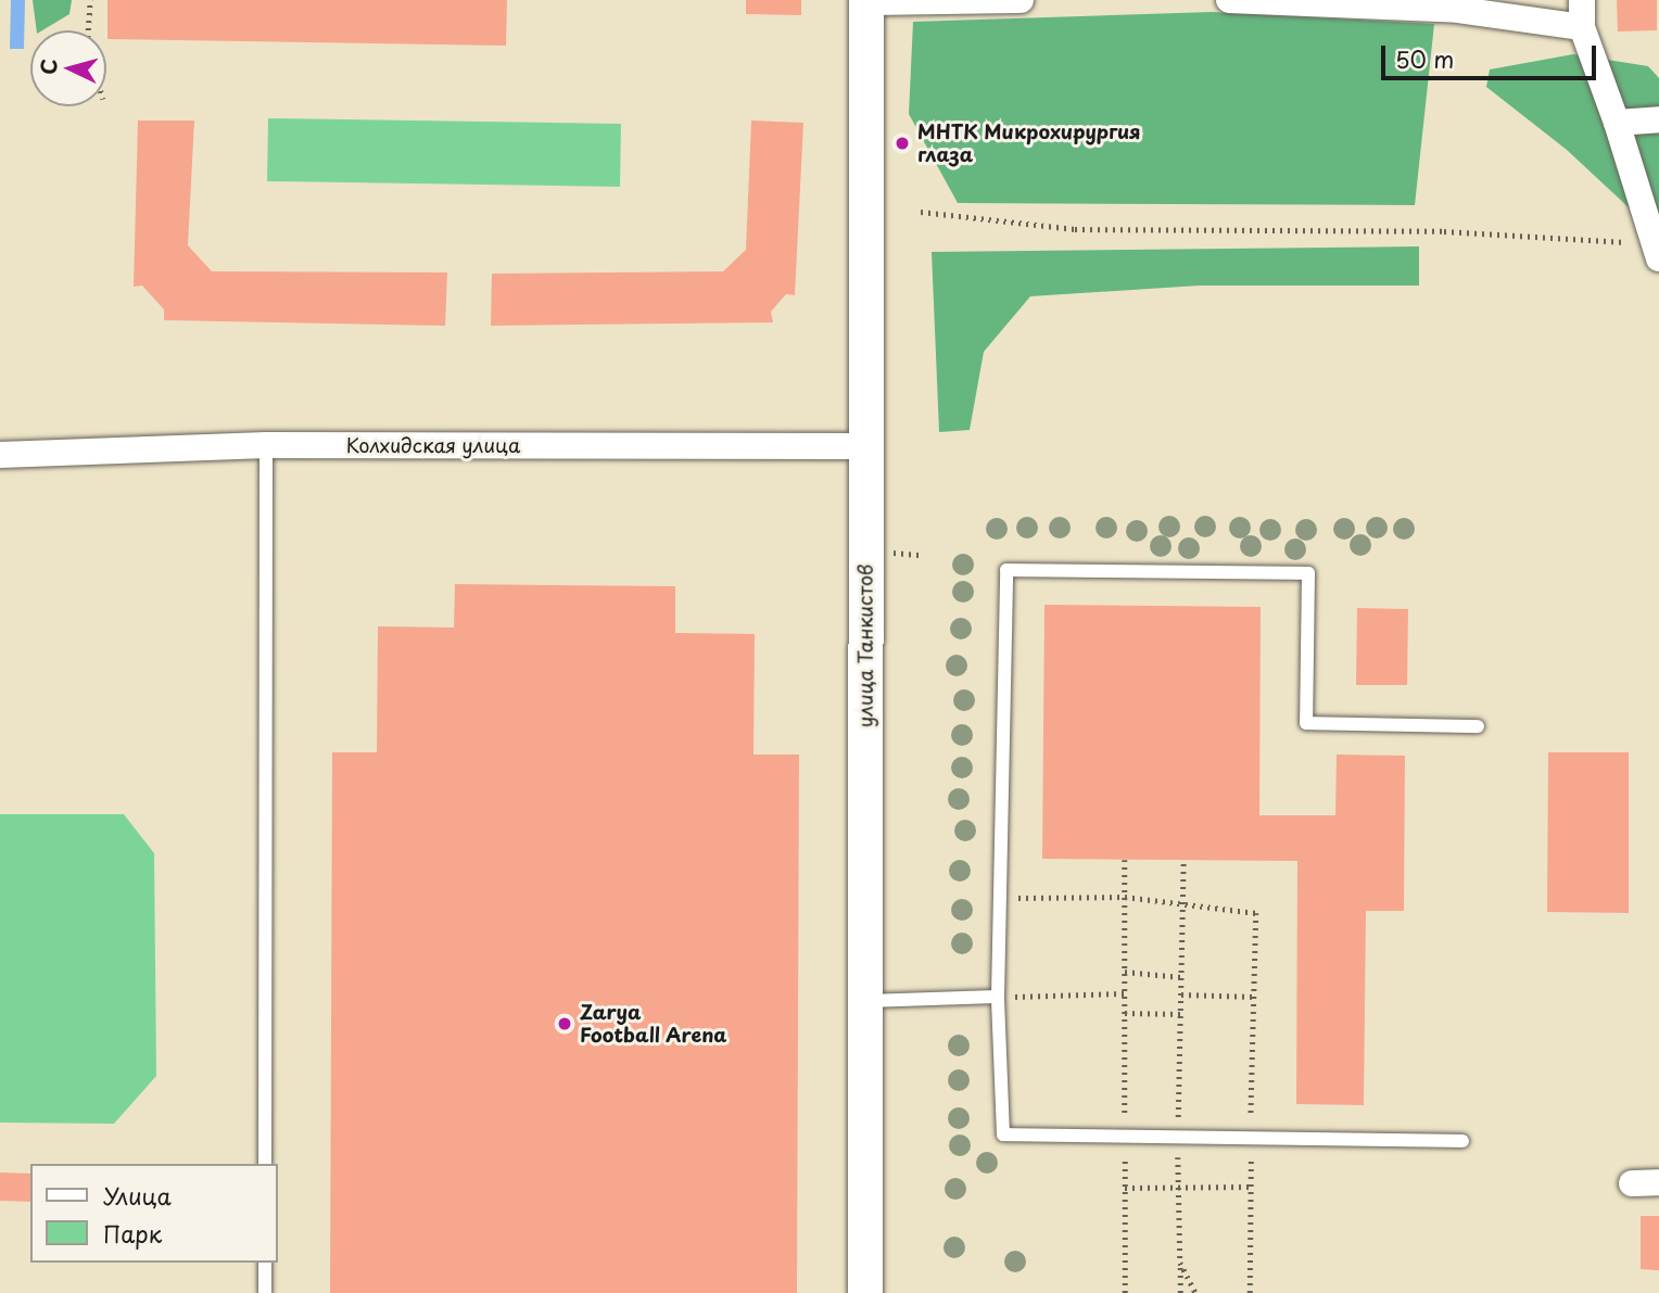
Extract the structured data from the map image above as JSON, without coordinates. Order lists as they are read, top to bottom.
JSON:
{
  "streets": {
    "street": ["Колхидская улица", "улица Танкистов"]
  },
  "crossings": [
    ["Колхидская улица", "улица Танкистов"]
  ],
  "places": ["МНТК Микрохирургия глаза", "Zarya Football Arena"],
  "legend": ["Улица", "Парк"],
  "scale_bar": "50 m",
  "north": "left"
}
